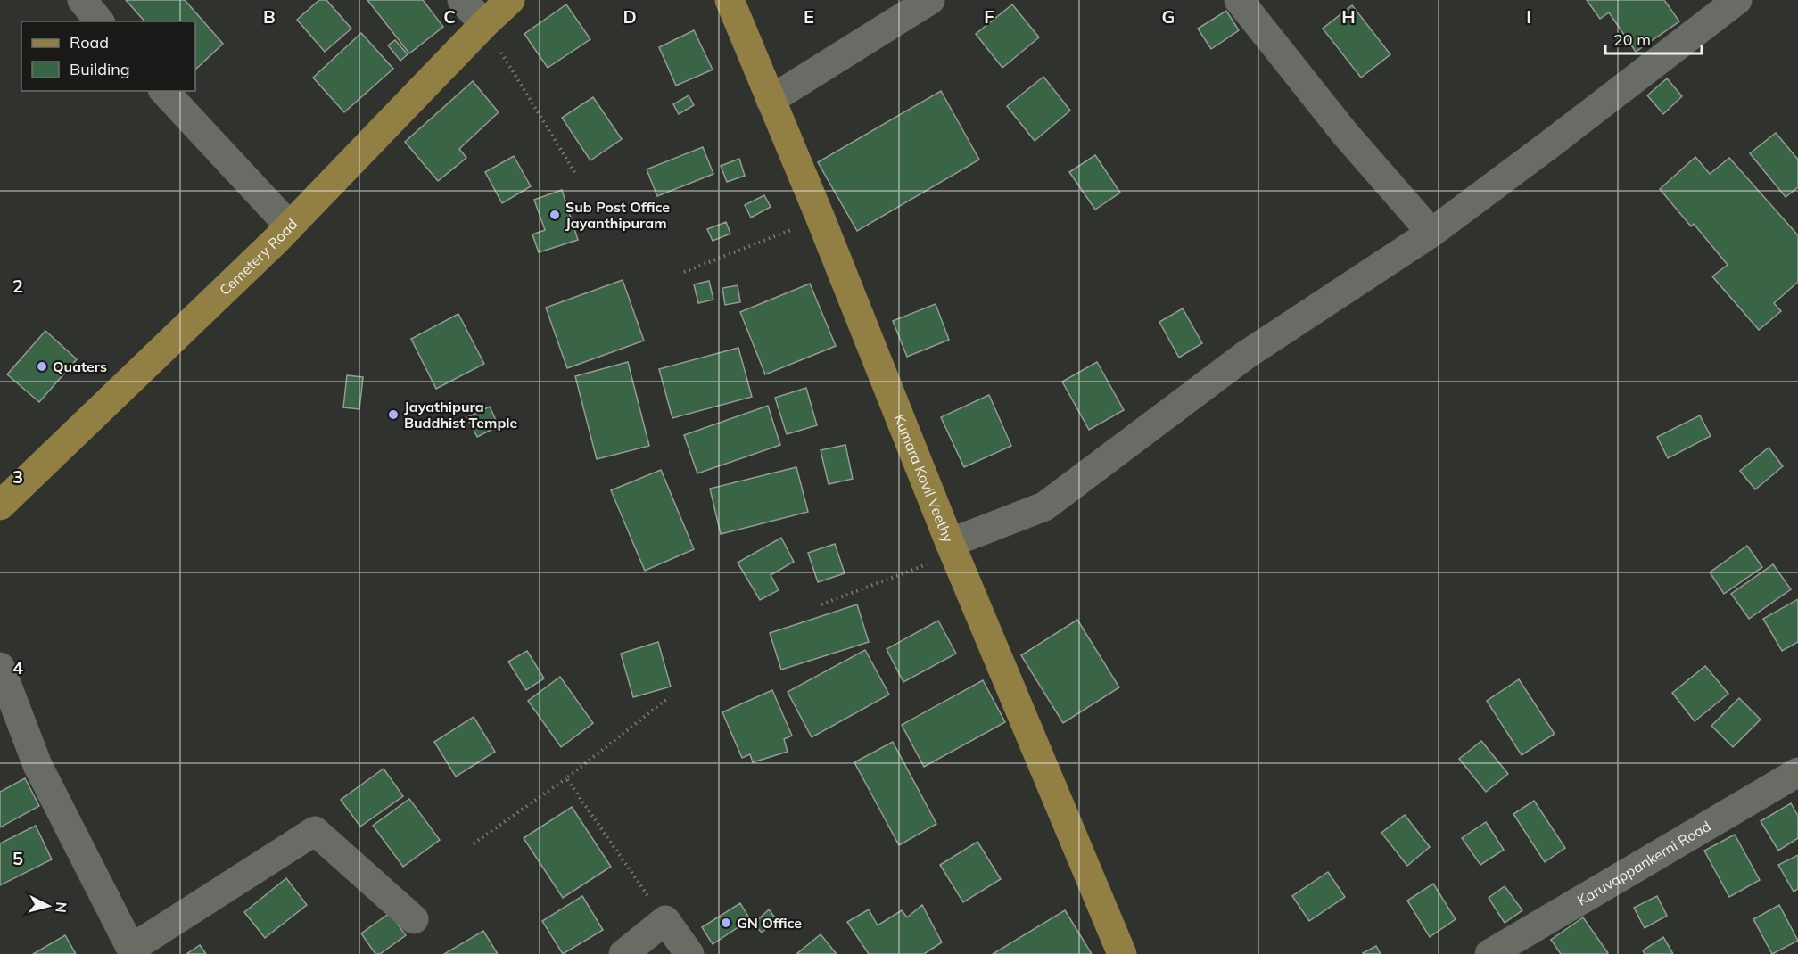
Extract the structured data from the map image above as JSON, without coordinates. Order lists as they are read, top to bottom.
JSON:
{
  "streets": {
    "main road": ["Cemetery Road", "Kumara Kovil Veethy"],
    "street": ["Karuvappankerni Road"]
  },
  "places": [
    "Sub Post Office Jayanthipuram",
    "Quaters",
    "Jayathipura Buddhist Temple",
    "GN Office"
  ],
  "legend": ["Road", "Building"],
  "scale_bar": "20 m",
  "north": "right",
  "grid": {
    "columns": [
      "B",
      "C",
      "D",
      "E",
      "F",
      "G",
      "H",
      "I"
    ],
    "rows": [
      "2",
      "3",
      "4",
      "5"
    ]
  }
}
